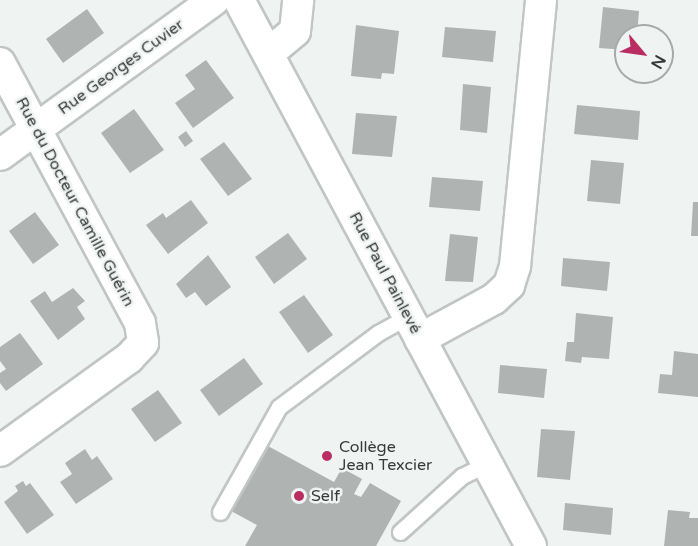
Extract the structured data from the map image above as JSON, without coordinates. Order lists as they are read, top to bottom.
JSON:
{
  "streets": {
    "street": ["Rue Georges Cuvier", "Rue du Docteur Camille Guérin", "Rue Paul Painlevé"]
  },
  "crossings": [
    ["Rue Georges Cuvier", "Rue du Docteur Camille Guérin"]
  ],
  "places": ["Collège Jean Texcier", "Self"],
  "north": "bottom right"
}
